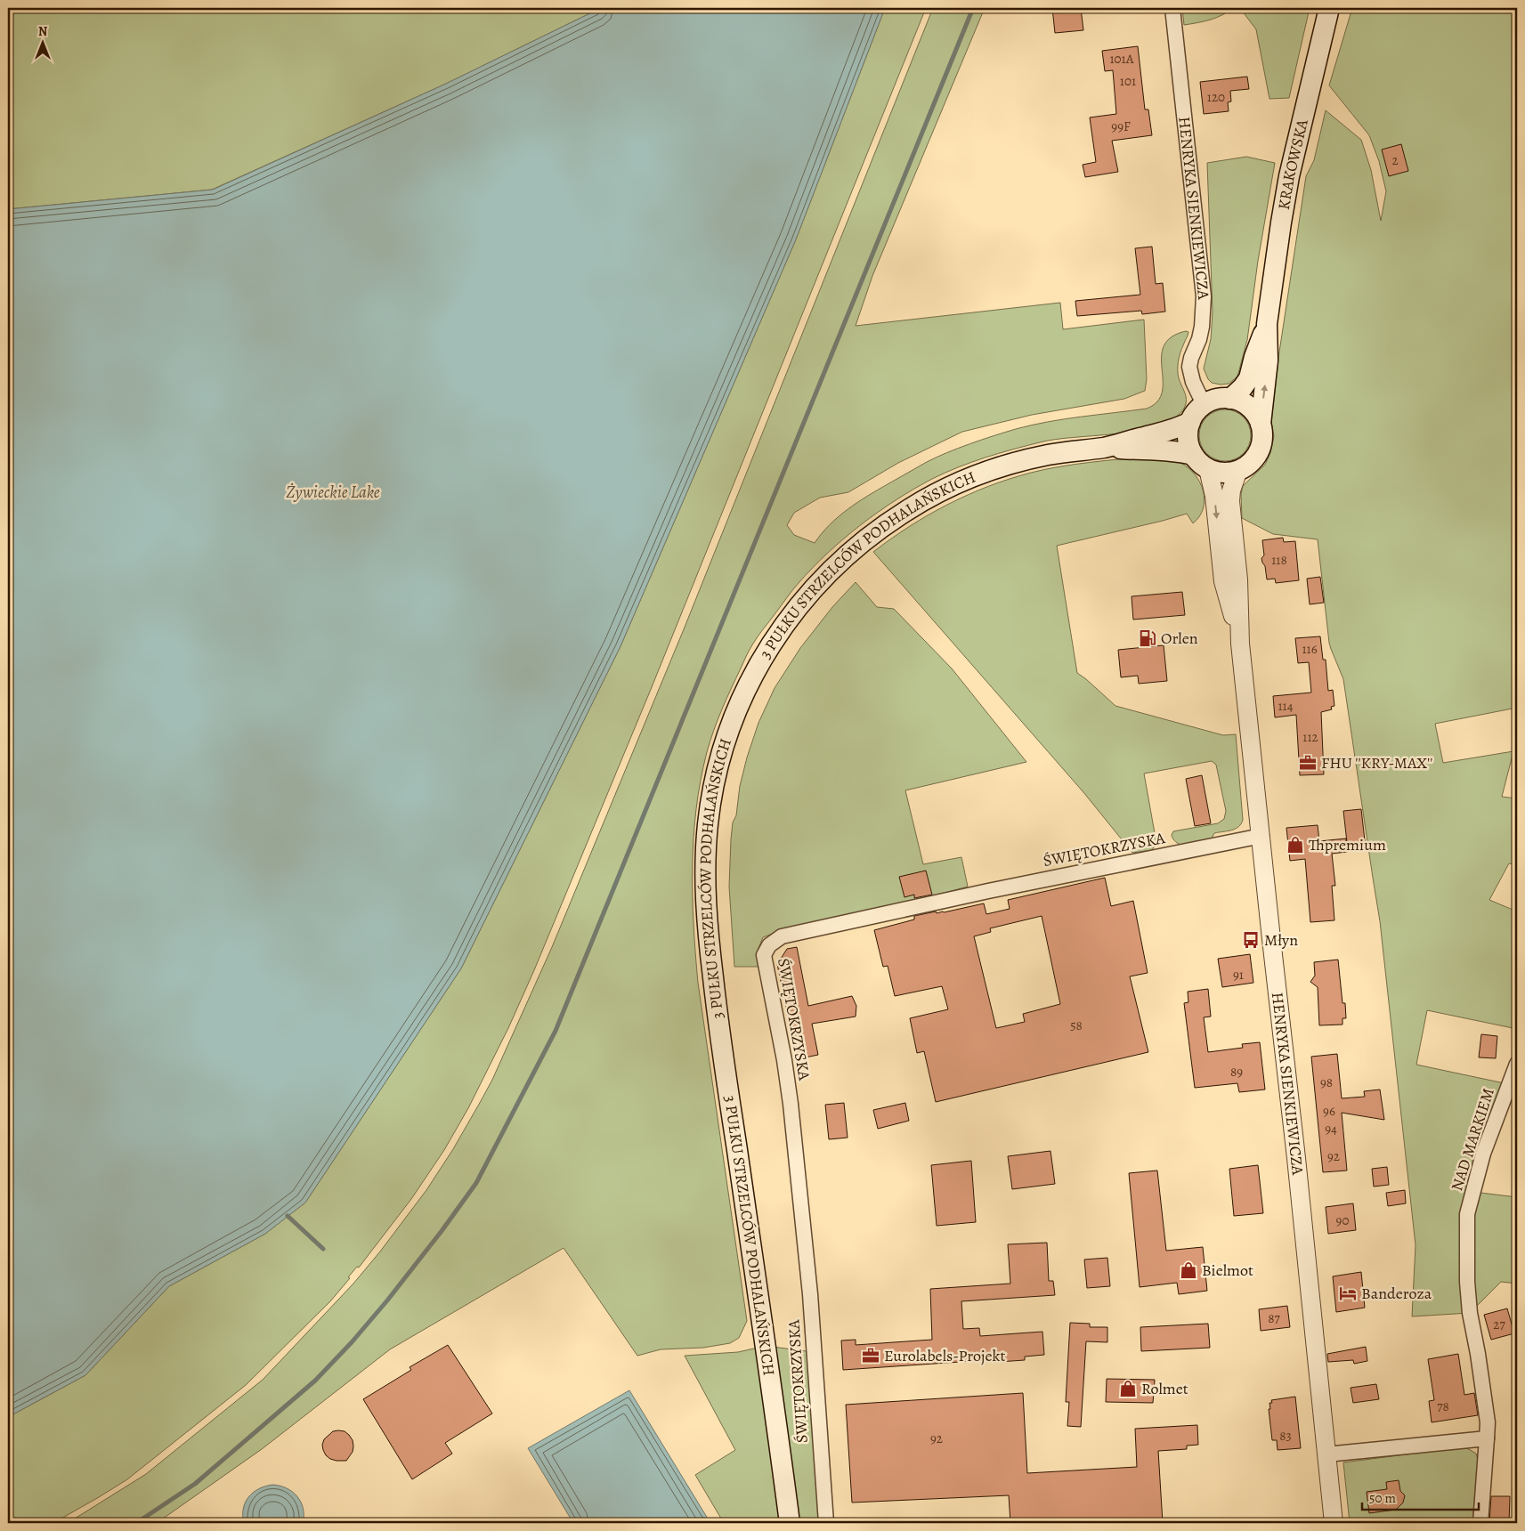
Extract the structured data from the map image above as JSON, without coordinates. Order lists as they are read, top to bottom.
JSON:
{
  "streets": {
    "main road": ["KRAKOWSKA", "3 PUŁKU STRZELCÓW PODHALAŃSKICH"],
    "street": ["HENRYKA SIENKIEWICZA", "ŚWIĘTOKRZYSKA", "NAD MARKIEM"]
  },
  "crossings": [
    ["KRAKOWSKA", "HENRYKA SIENKIEWICZA"],
    ["HENRYKA SIENKIEWICZA", "ŚWIĘTOKRZYSKA"]
  ],
  "water": ["Żywieckie Lake"],
  "places": {
    "fuel station": ["Orlen"],
    "office": ["FHU ''KRY-MAX''", "Eurolabels-Projekt"],
    "shop": ["Thpremium", "Bielmot", "Rolmet"],
    "bus stop": ["Młyn"],
    "hotel": ["Banderoza"]
  },
  "house_numbers": [
    "101A",
    "101",
    "120",
    "99F",
    "2",
    "118",
    "116",
    "114",
    "112",
    "91",
    "58",
    "89",
    "98",
    "96",
    "94",
    "92",
    "90",
    "87",
    "27",
    "78",
    "83",
    "92"
  ],
  "scale_bar": "50 m",
  "north": "top"
}
